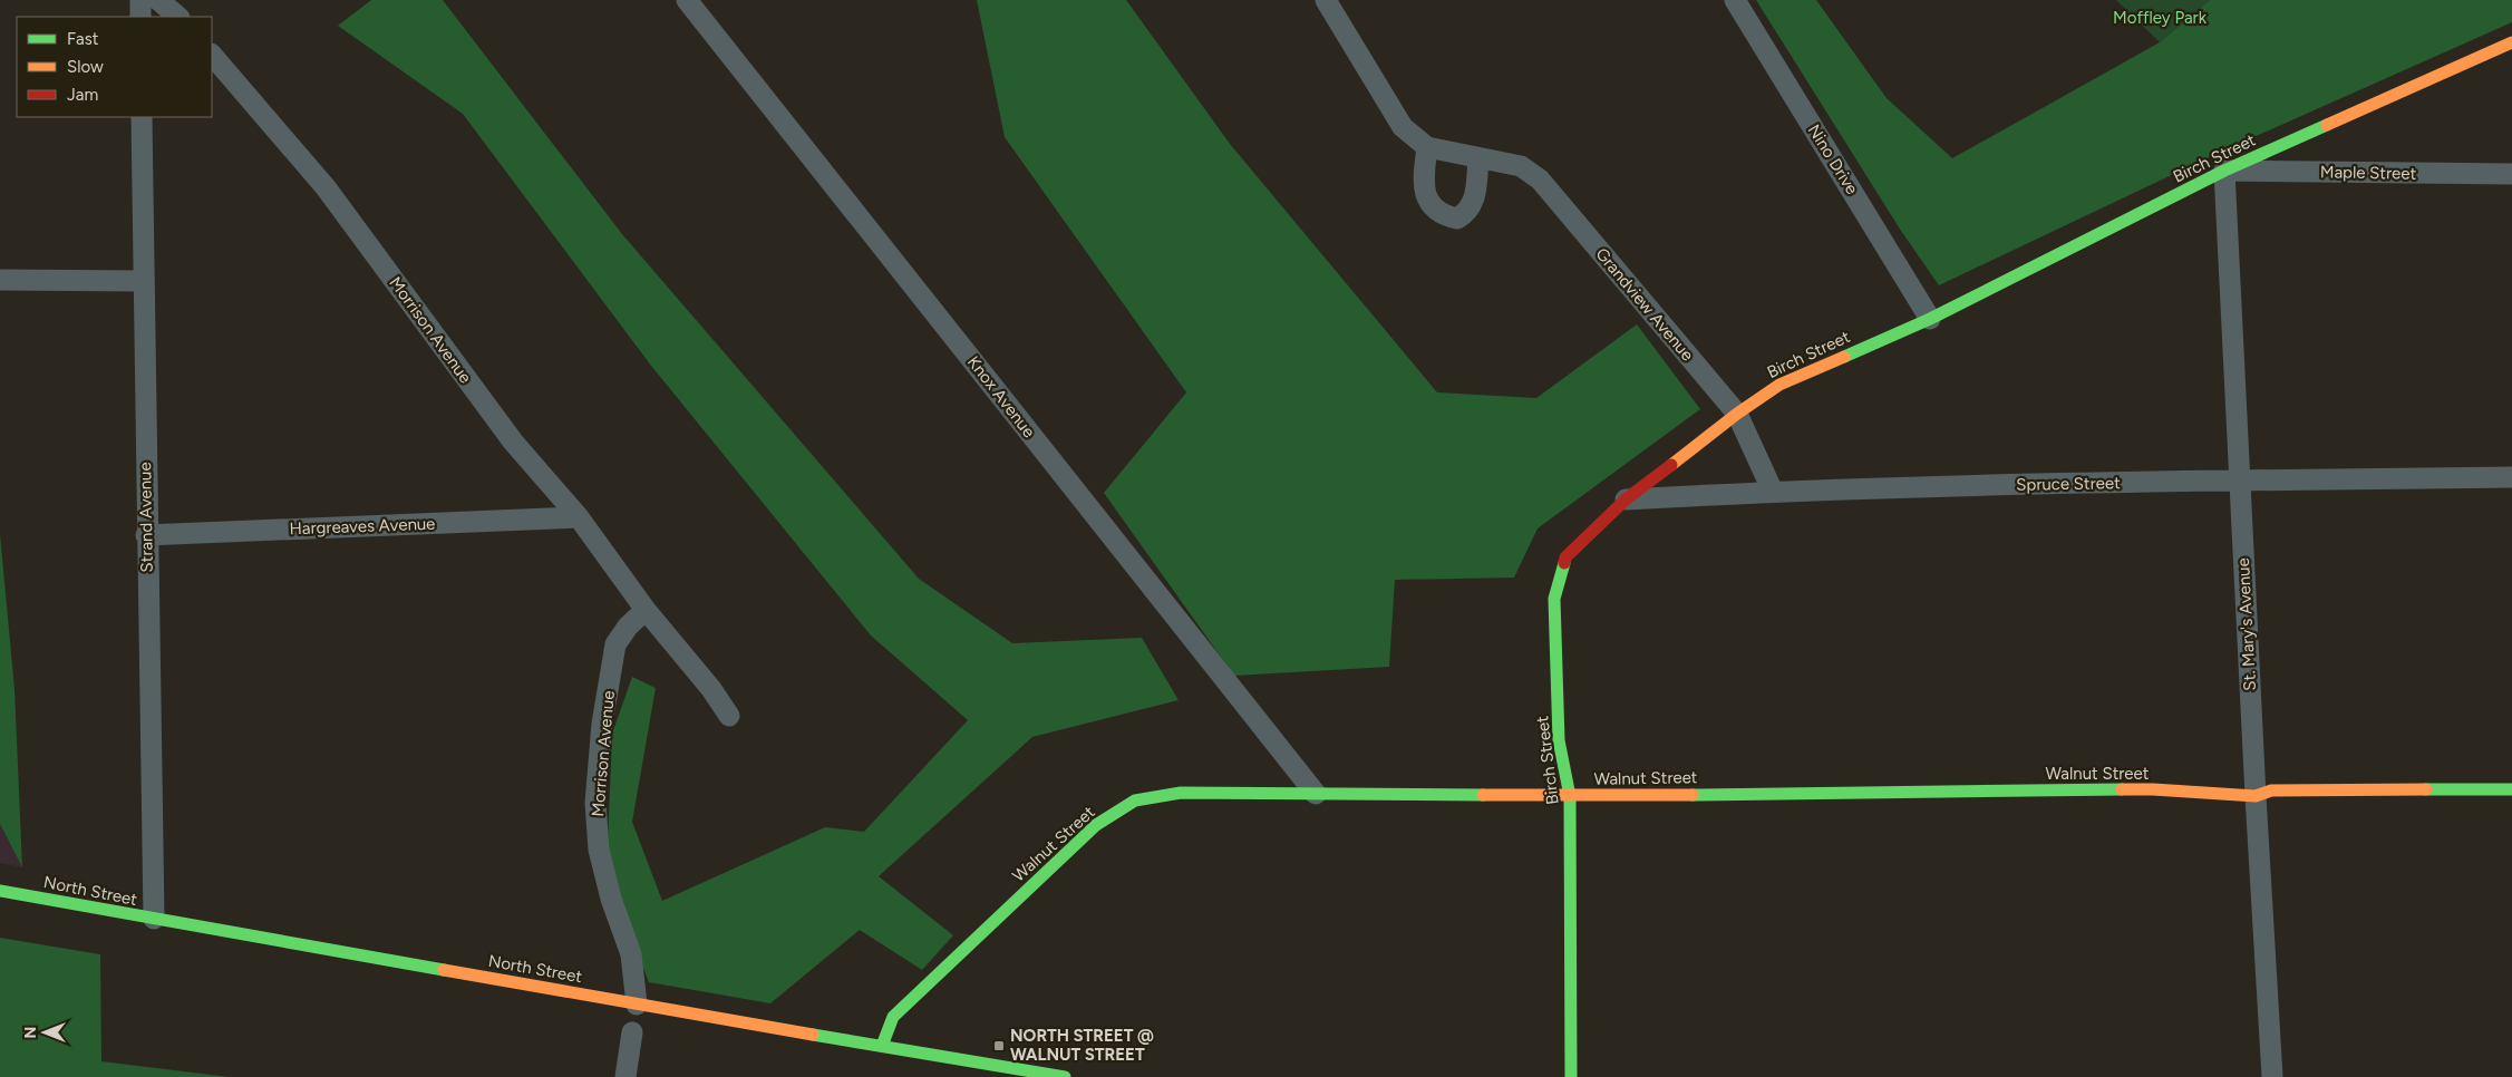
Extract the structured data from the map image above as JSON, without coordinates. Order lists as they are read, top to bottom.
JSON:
{
  "streets": {
    "street": [
      "Birch Street",
      "Nino Drive",
      "Maple Street",
      "Grandview Avenue",
      "Morrison Avenue",
      "Knox Avenue",
      "Spruce Street",
      "Strand Avenue",
      "Hargreaves Avenue",
      "St. Mary's Avenue",
      "Walnut Street",
      "North Street"
    ]
  },
  "crossings": [
    ["Birch Street", "Nino Drive"],
    ["Birch Street", "Maple Street"],
    ["Birch Street", "Grandview Avenue"],
    ["Birch Street", "Spruce Street"],
    ["Birch Street", "St. Mary's Avenue"],
    ["Birch Street", "Walnut Street"],
    ["Maple Street", "St. Mary's Avenue"],
    ["Grandview Avenue", "Spruce Street"],
    ["Morrison Avenue", "Hargreaves Avenue"],
    ["Morrison Avenue", "North Street"],
    ["Knox Avenue", "Walnut Street"],
    ["Spruce Street", "St. Mary's Avenue"],
    ["Strand Avenue", "Hargreaves Avenue"],
    ["Strand Avenue", "North Street"],
    ["St. Mary's Avenue", "Walnut Street"],
    ["Walnut Street", "North Street"]
  ],
  "parks": ["Moffley Park"],
  "places": {
    "transit": ["NORTH STREET @ WALNUT STREET"]
  },
  "legend": ["Fast", "Slow", "Jam"],
  "north": "left"
}
